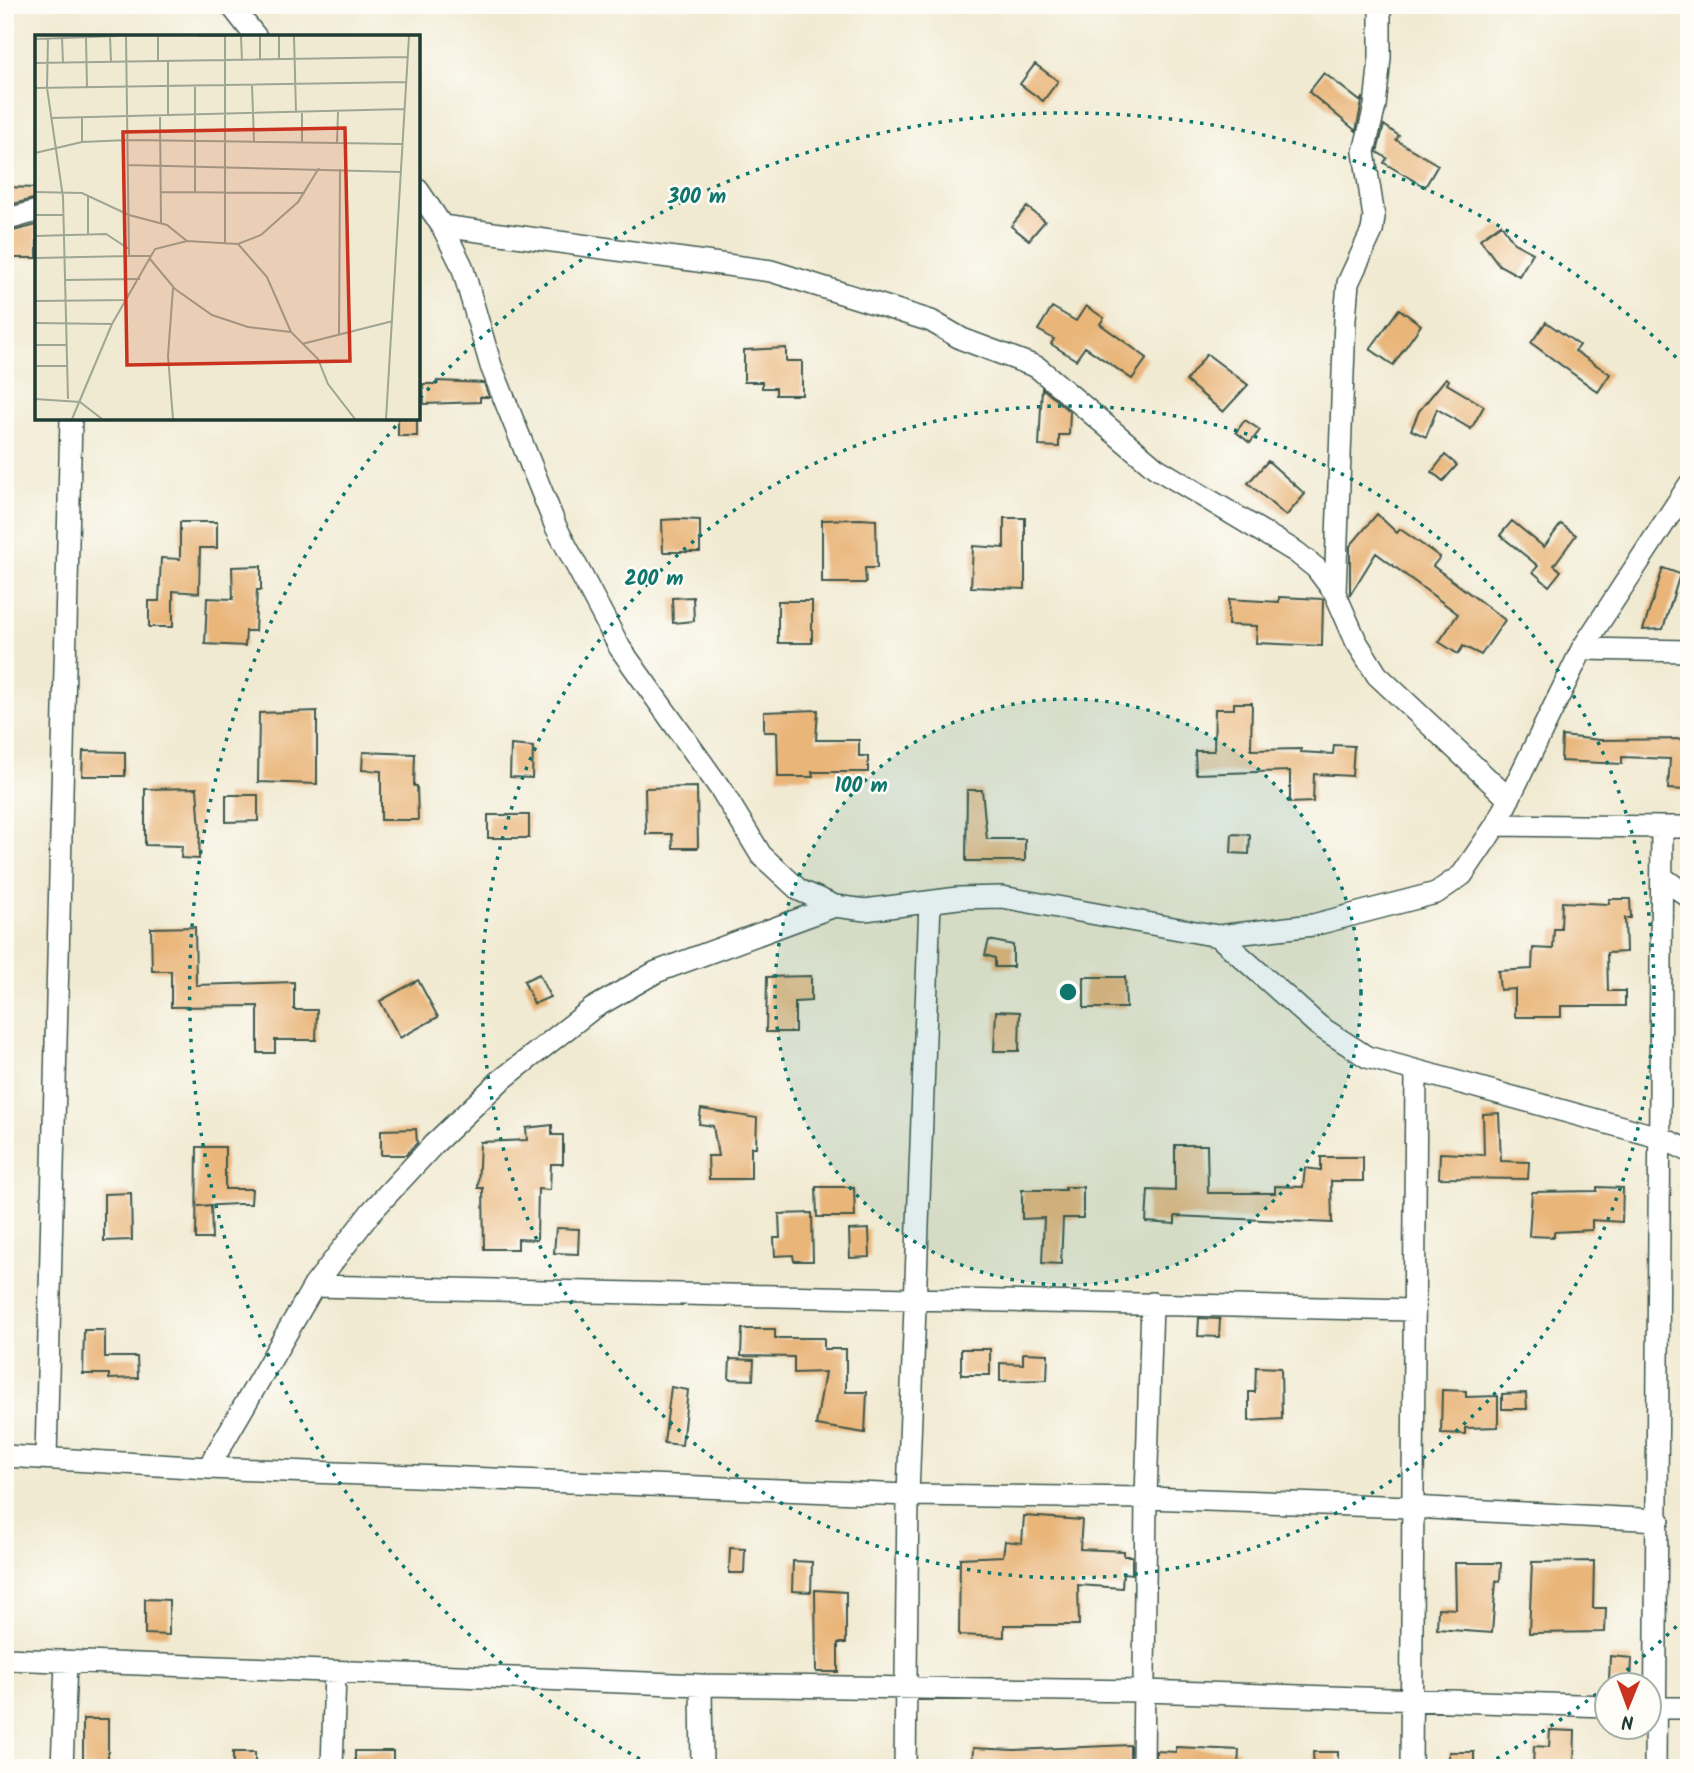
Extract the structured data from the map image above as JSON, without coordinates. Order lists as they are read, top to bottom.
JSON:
{
  "north": "bottom",
  "rings": ["300 m", "200 m", "100 m"]
}
